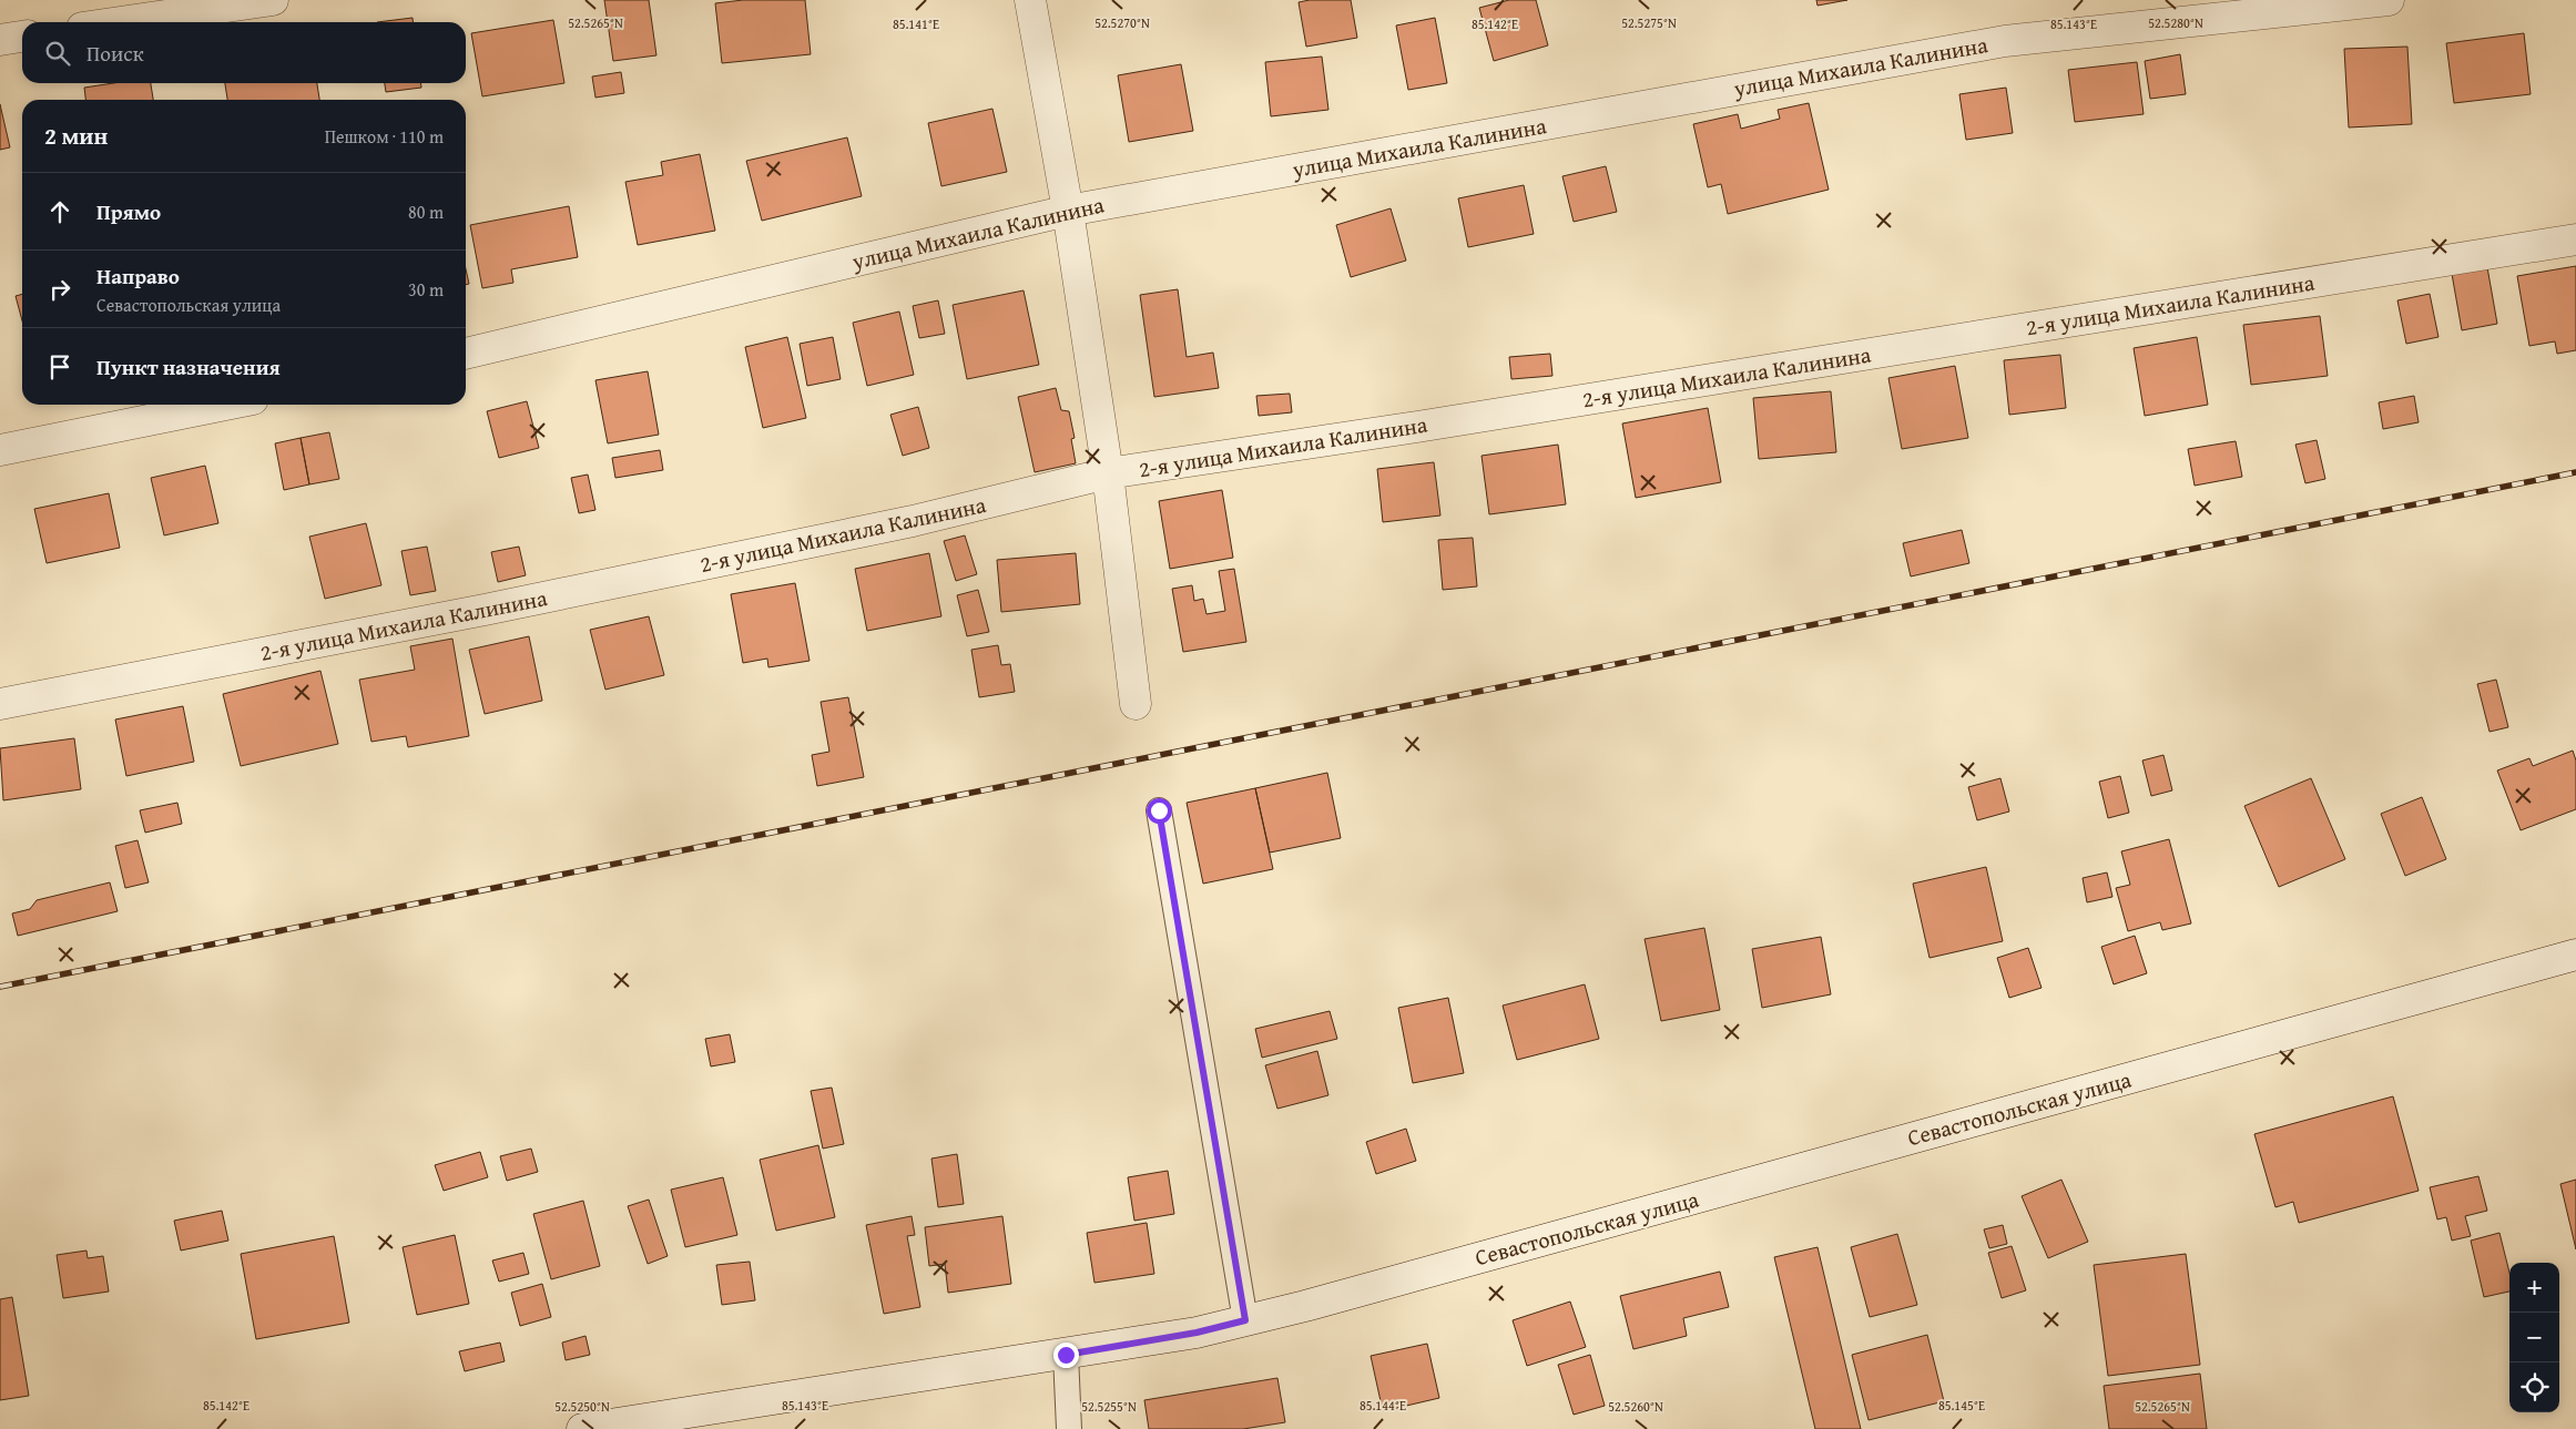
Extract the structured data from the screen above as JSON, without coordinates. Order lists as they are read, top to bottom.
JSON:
{
  "streets": {
    "street": ["улица Михаила Калинина", "2-я улица Михаила Калинина", "Севастопольская улица"]
  },
  "page": {
    "search": "Поиск",
    "heading": ["2 мин", "Пешком · 110 m"],
    "list": [
      ["Прямо", "80 m"],
      ["Направо", "Севастопольская улица", "30 m"],
      "Пункт назначения"
    ],
    "map_buttons": ["+", "−"]
  },
  "coordinates": [
    "52.5265°N",
    "52.5270°N",
    "52.5275°N",
    "52.5280°N",
    "85.141°E",
    "85.142°E",
    "85.143°E",
    "85.144°E",
    "85.145°E",
    "52.5250°N",
    "52.5255°N",
    "52.5260°N"
  ]
}
